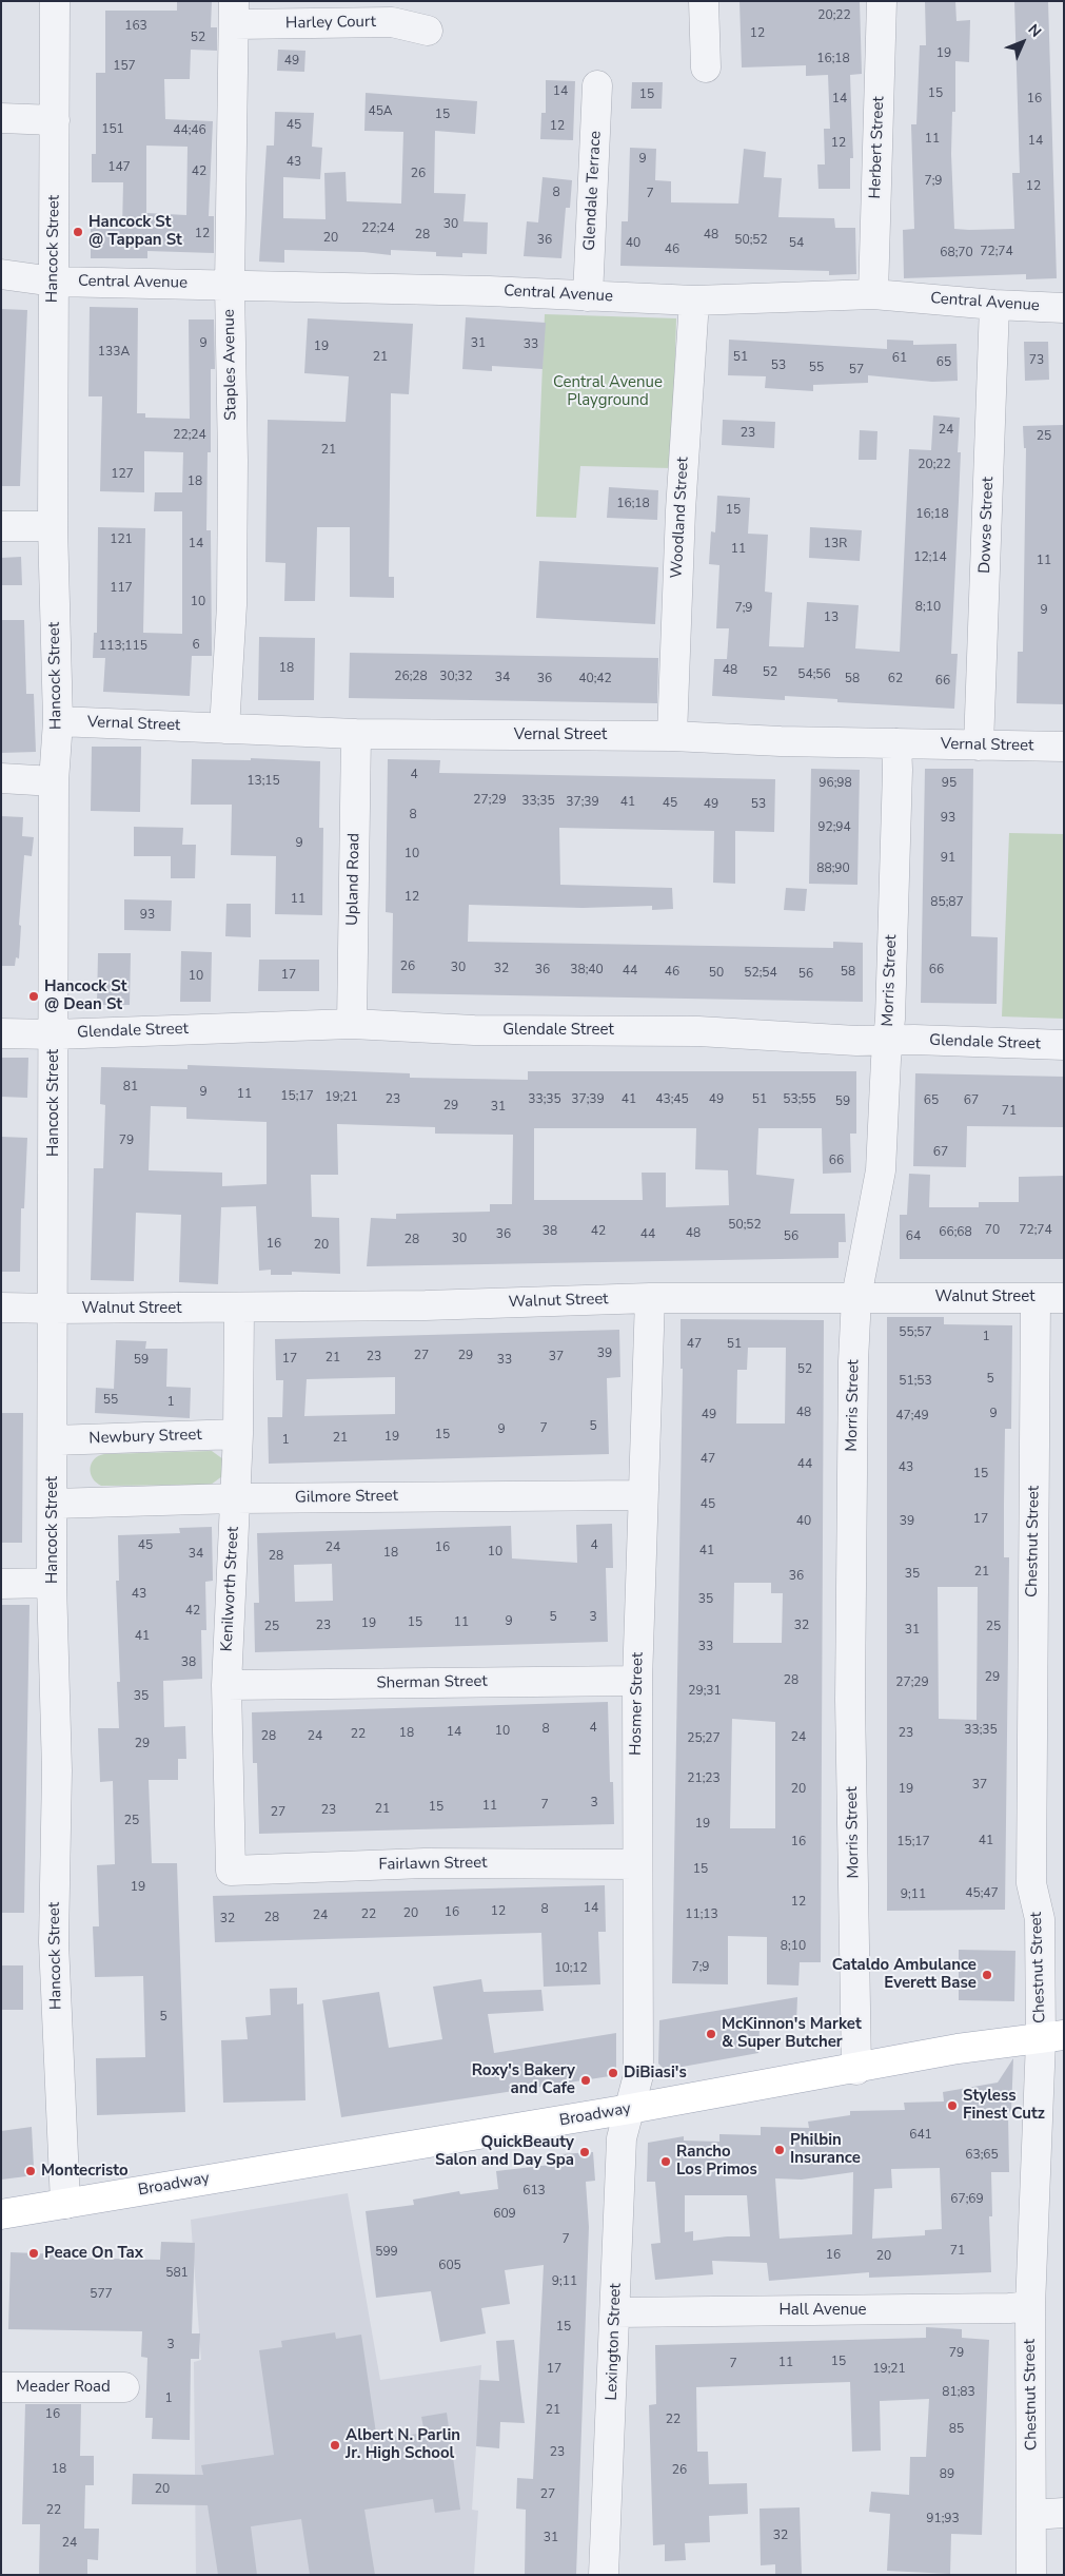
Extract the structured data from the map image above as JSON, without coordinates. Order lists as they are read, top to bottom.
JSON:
{
  "streets": {
    "main road": ["Broadway"],
    "street": [
      "Harley Court",
      "Herbert Street",
      "Glendale Terrace",
      "Hancock Street",
      "Central Avenue",
      "Staples Avenue",
      "Woodland Street",
      "Dowse Street",
      "Vernal Street",
      "Upland Road",
      "Morris Street",
      "Glendale Street",
      "Walnut Street",
      "Newbury Street",
      "Gilmore Street",
      "Chestnut Street",
      "Kenilworth Street",
      "Sherman Street",
      "Hosmer Street",
      "Fairlawn Street",
      "Hall Avenue",
      "Lexington Street",
      "Meader Road"
    ]
  },
  "crossings": [
    ["Harley Court", "Staples Avenue"],
    ["Herbert Street", "Central Avenue"],
    ["Glendale Terrace", "Central Avenue"],
    ["Hancock Street", "Central Avenue"],
    ["Hancock Street", "Vernal Street"],
    ["Hancock Street", "Glendale Street"],
    ["Hancock Street", "Walnut Street"],
    ["Hancock Street", "Newbury Street"],
    ["Hancock Street", "Gilmore Street"],
    ["Hancock Street", "Broadway"],
    ["Central Avenue", "Staples Avenue"],
    ["Central Avenue", "Woodland Street"],
    ["Central Avenue", "Dowse Street"],
    ["Staples Avenue", "Vernal Street"],
    ["Woodland Street", "Vernal Street"],
    ["Dowse Street", "Vernal Street"],
    ["Vernal Street", "Upland Road"],
    ["Vernal Street", "Morris Street"],
    ["Upland Road", "Glendale Street"],
    ["Morris Street", "Glendale Street"],
    ["Morris Street", "Walnut Street"],
    ["Morris Street", "Broadway"],
    ["Walnut Street", "Chestnut Street"],
    ["Walnut Street", "Kenilworth Street"],
    ["Walnut Street", "Hosmer Street"],
    ["Newbury Street", "Kenilworth Street"],
    ["Gilmore Street", "Kenilworth Street"],
    ["Gilmore Street", "Hosmer Street"],
    ["Chestnut Street", "Broadway"],
    ["Chestnut Street", "Hall Avenue"],
    ["Kenilworth Street", "Sherman Street"],
    ["Kenilworth Street", "Fairlawn Street"],
    ["Sherman Street", "Hosmer Street"],
    ["Hosmer Street", "Fairlawn Street"],
    ["Hosmer Street", "Broadway"],
    ["Hosmer Street", "Lexington Street"],
    ["Broadway", "Lexington Street"],
    ["Hall Avenue", "Lexington Street"]
  ],
  "parks": ["Central Avenue Playground"],
  "places": [
    "Hancock St @ Tappan St",
    "Hancock St @ Dean St",
    "Cataldo Ambulance Everett Base",
    "McKinnon's Market & Super Butcher",
    "DiBiasi's",
    "Roxy's Bakery and Cafe",
    "Styless Finest Cutz",
    "Philbin Insurance",
    "QuickBeauty Salon and Day Spa",
    "Rancho Los Primos",
    "Montecristo",
    "Peace On Tax",
    "Albert N. Parlin Jr. High School"
  ],
  "house_numbers": [
    "20;22",
    "163",
    "12",
    "52",
    "19",
    "16;18",
    "49",
    "157",
    "14",
    "15",
    "15",
    "14",
    "16",
    "45A",
    "15",
    "45",
    "12",
    "151",
    "44;46",
    "11",
    "14",
    "12",
    "9",
    "43",
    "147",
    "42",
    "26",
    "7;9",
    "12",
    "8",
    "7",
    "30",
    "22;24",
    "12",
    "28",
    "48",
    "20",
    "36",
    "50;52",
    "40",
    "54",
    "46",
    "72;74",
    "68;70",
    "9",
    "31",
    "33",
    "19",
    "133A",
    "21",
    "51",
    "61",
    "73",
    "65",
    "53",
    "55",
    "57",
    "24",
    "23",
    "22;24",
    "25",
    "21",
    "20;22",
    "127",
    "18",
    "16;18",
    "15",
    "16;18",
    "121",
    "14",
    "13R",
    "11",
    "12;14",
    "11",
    "117",
    "10",
    "8;10",
    "7;9",
    "9",
    "13",
    "6",
    "113;115",
    "18",
    "48",
    "52",
    "54;56",
    "26;28",
    "30;32",
    "34",
    "36",
    "40;42",
    "58",
    "62",
    "66",
    "4",
    "13;15",
    "96;98",
    "95",
    "27;29",
    "33;35",
    "37;39",
    "41",
    "45",
    "49",
    "53",
    "8",
    "93",
    "92;94",
    "9",
    "10",
    "91",
    "88;90",
    "12",
    "11",
    "85;87",
    "93",
    "26",
    "30",
    "32",
    "36",
    "38;40",
    "66",
    "44",
    "46",
    "58",
    "50",
    "52;54",
    "56",
    "17",
    "10",
    "81",
    "9",
    "11",
    "15;17",
    "19;21",
    "23",
    "33;35",
    "37;39",
    "41",
    "43;45",
    "49",
    "51",
    "53;55",
    "65",
    "67",
    "59",
    "29",
    "31",
    "71",
    "79",
    "67",
    "66",
    "50;52",
    "70",
    "72;74",
    "38",
    "42",
    "66;68",
    "48",
    "36",
    "44",
    "56",
    "64",
    "30",
    "28",
    "16",
    "20",
    "55;57",
    "1",
    "47",
    "51",
    "39",
    "27",
    "29",
    "23",
    "37",
    "21",
    "17",
    "59",
    "33",
    "52",
    "5",
    "51;53",
    "55",
    "1",
    "48",
    "9",
    "49",
    "47;49",
    "5",
    "7",
    "9",
    "15",
    "19",
    "21",
    "1",
    "47",
    "44",
    "43",
    "15",
    "45",
    "17",
    "40",
    "39",
    "45",
    "4",
    "24",
    "16",
    "41",
    "10",
    "18",
    "34",
    "28",
    "21",
    "35",
    "36",
    "43",
    "35",
    "42",
    "5",
    "3",
    "9",
    "15",
    "11",
    "19",
    "23",
    "32",
    "25",
    "25",
    "31",
    "41",
    "33",
    "38",
    "29",
    "28",
    "27;29",
    "29;31",
    "35",
    "4",
    "8",
    "33;35",
    "10",
    "14",
    "18",
    "23",
    "22",
    "28",
    "24",
    "24",
    "25;27",
    "29",
    "21;23",
    "37",
    "20",
    "19",
    "3",
    "7",
    "11",
    "15",
    "21",
    "23",
    "27",
    "25",
    "19",
    "41",
    "16",
    "15;17",
    "15",
    "19",
    "45;47",
    "9;11",
    "12",
    "14",
    "8",
    "12",
    "16",
    "20",
    "22",
    "11;13",
    "24",
    "28",
    "32",
    "8;10",
    "7;9",
    "10;12",
    "5",
    "641",
    "63;65",
    "613",
    "67;69",
    "609",
    "7",
    "71",
    "599",
    "16",
    "20",
    "605",
    "581",
    "9;11",
    "577",
    "15",
    "3",
    "79",
    "15",
    "11",
    "7",
    "17",
    "19;21",
    "81;83",
    "1",
    "21",
    "16",
    "22",
    "85",
    "23",
    "18",
    "26",
    "89",
    "20",
    "27",
    "22",
    "91;93",
    "32",
    "31",
    "24"
  ],
  "north": "top right"
}
